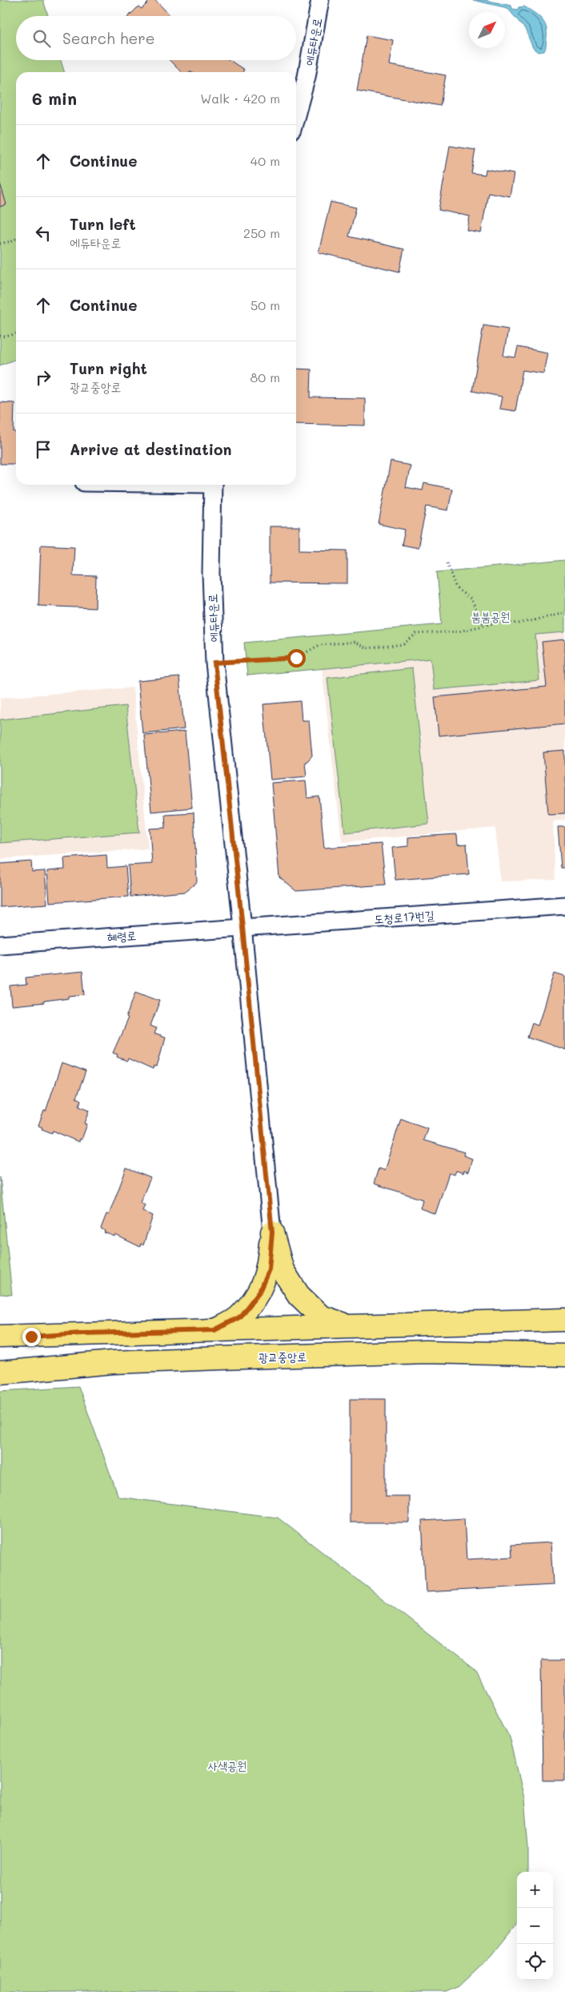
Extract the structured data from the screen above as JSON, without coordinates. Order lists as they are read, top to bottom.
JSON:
{
  "streets": {
    "main road": ["광교중앙로"],
    "street": ["에듀타운로", "도청로17번길", "혜령로"]
  },
  "crossings": [
    ["에듀타운로", "도청로17번길"],
    ["에듀타운로", "혜령로"],
    ["도청로17번길", "혜령로"]
  ],
  "parks": ["붐붐공원", "사색공원"],
  "north": "top right",
  "page": {
    "search": "Search here",
    "heading": ["6 min", "Walk · 420 m"],
    "list": [
      ["Continue", "40 m"],
      ["Turn left", "에듀타운로", "250 m"],
      ["Continue", "50 m"],
      ["Turn right", "광교중앙로", "80 m"],
      "Arrive at destination"
    ],
    "map_buttons": ["+", "−"]
  }
}
